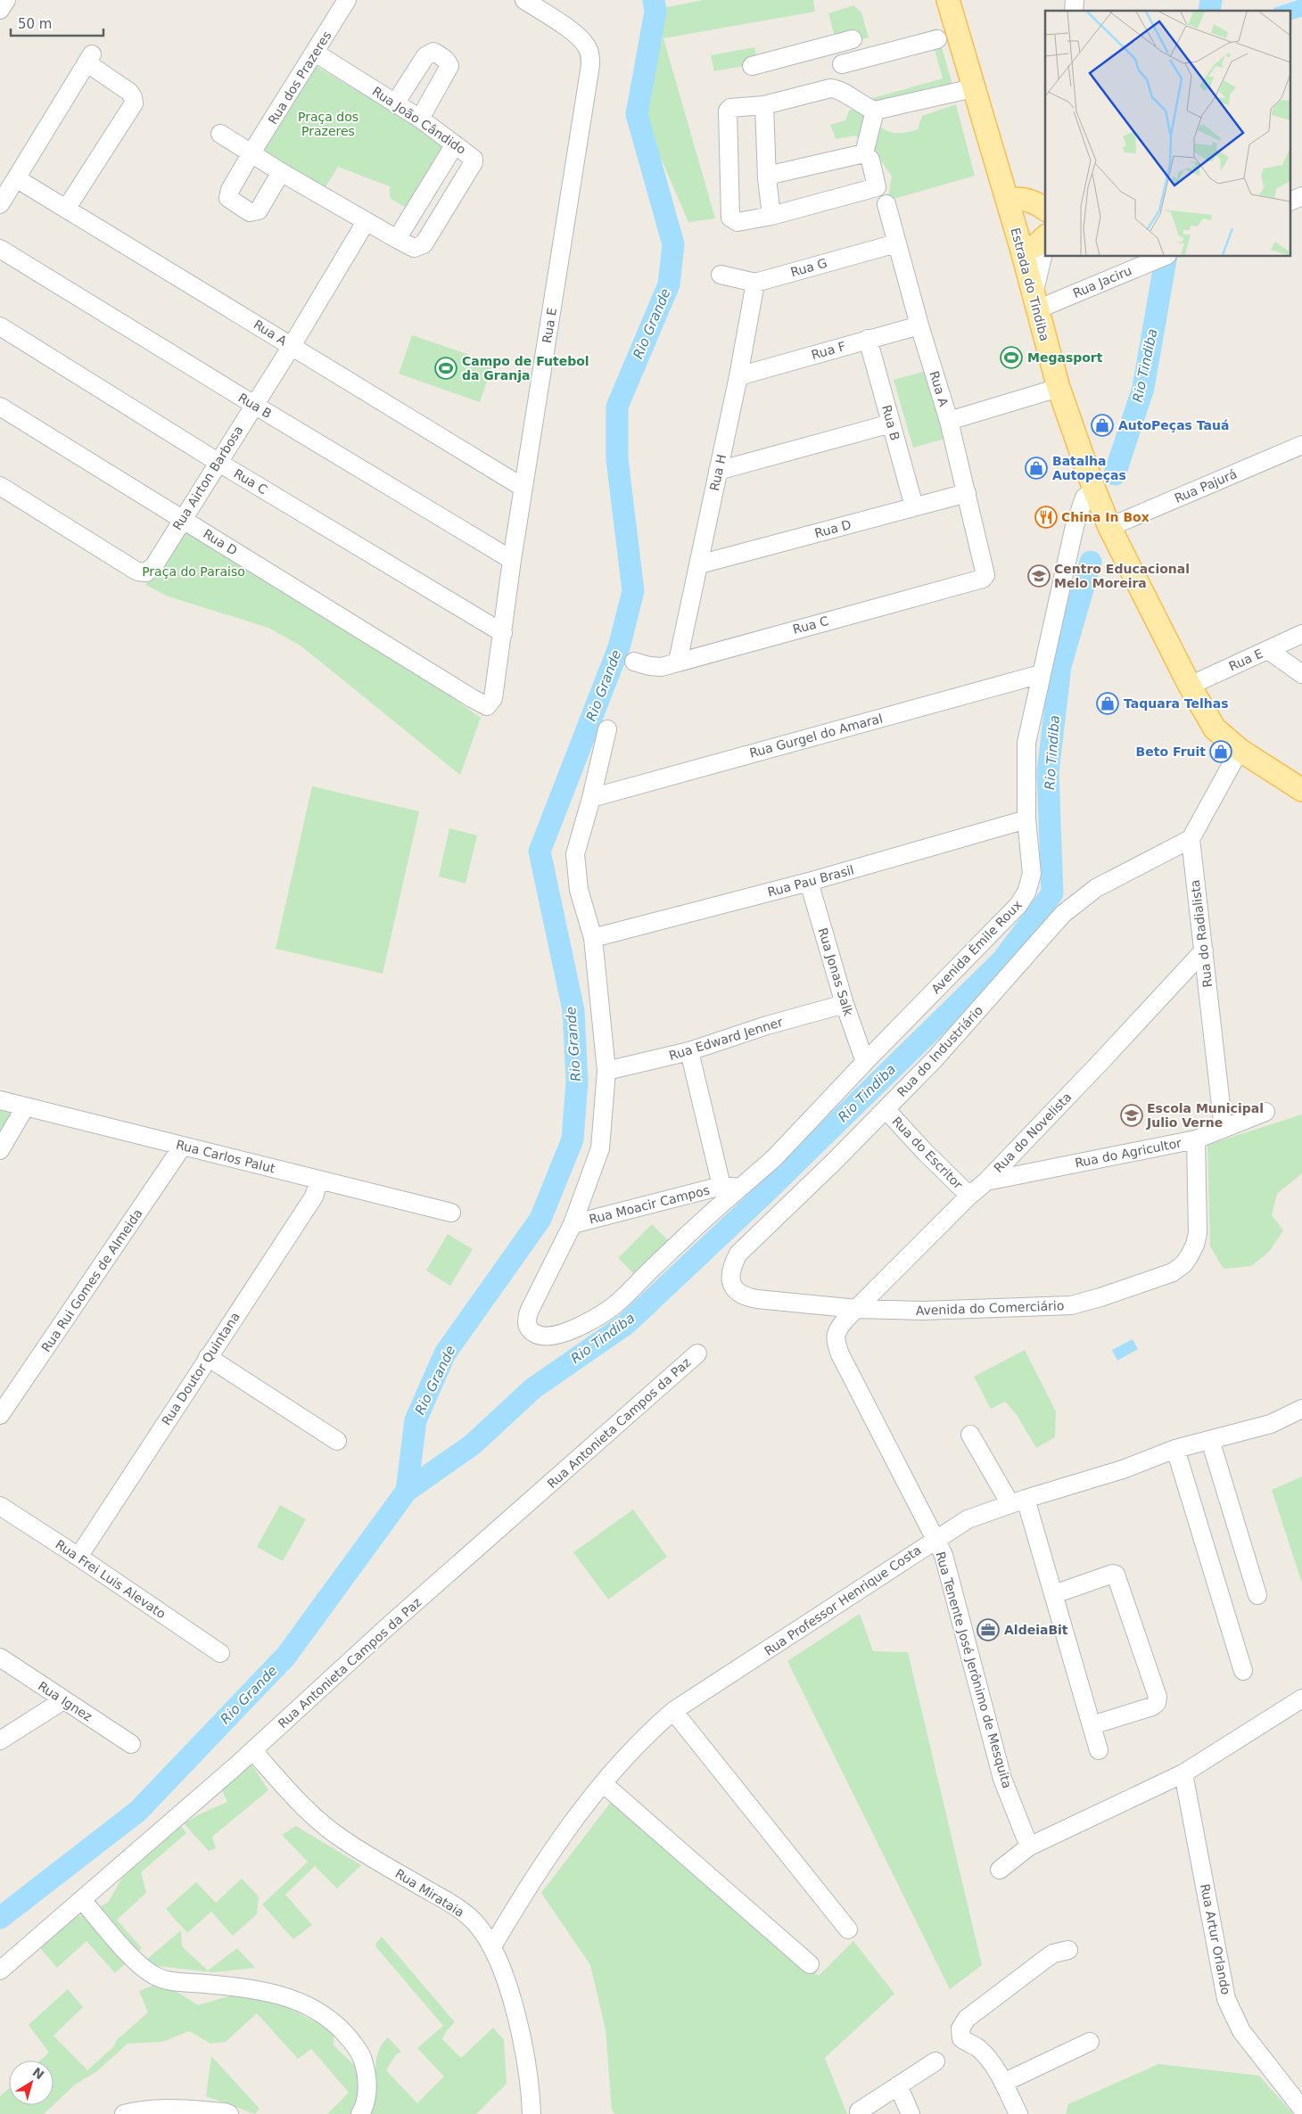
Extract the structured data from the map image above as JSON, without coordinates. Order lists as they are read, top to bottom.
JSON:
{
  "streets": {
    "main road": ["Estrada do Tindiba"],
    "street": [
      "Rua dos Prazeres",
      "Rua João Cândido",
      "Rua G",
      "Rua Jaciru",
      "Rua E",
      "Rua A",
      "Rua F",
      "Rua B",
      "Rua H",
      "Rua Airton Barbosa",
      "Rua C",
      "Rua Pajurá",
      "Rua D",
      "Rua Gurgel do Amaral",
      "Rua Pau Brasil",
      "Rua do Radialista",
      "Avenida Émile Roux",
      "Rua Jonas Salk",
      "Rua Edward Jenner",
      "Rua do Industriário",
      "Rua do Novelista",
      "Rua do Escritor",
      "Rua do Agricultor",
      "Rua Carlos Palut",
      "Rua Moacir Campos",
      "Rua Rui Gomes de Almeida",
      "Avenida do Comerciário",
      "Rua Doutor Quintana",
      "Rua Antonieta Campos da Paz",
      "Rua Frei Luis Alevato",
      "Rua Professor Henrique Costa",
      "Rua Tenente José Jerônimo de Mesquita",
      "Rua Ignez",
      "Rua Mirataia",
      "Rua Artur Orlando"
    ]
  },
  "crossings": [
    ["Rua dos Prazeres", "Rua João Cândido"],
    ["Rua G", "Rua A"],
    ["Rua G", "Rua H"],
    ["Rua Jaciru", "Estrada do Tindiba"],
    ["Estrada do Tindiba", "Rua E"],
    ["Estrada do Tindiba", "Rua Pajurá"],
    ["Estrada do Tindiba", "Avenida Émile Roux"],
    ["Rua E", "Rua A"],
    ["Rua E", "Rua B"],
    ["Rua E", "Rua C"],
    ["Rua E", "Rua D"],
    ["Rua A", "Rua F"],
    ["Rua A", "Rua Airton Barbosa"],
    ["Rua A", "Rua C"],
    ["Rua A", "Rua D"],
    ["Rua F", "Rua B"],
    ["Rua F", "Rua H"],
    ["Rua B", "Rua Airton Barbosa"],
    ["Rua B", "Rua D"],
    ["Rua H", "Rua C"],
    ["Rua H", "Rua D"],
    ["Rua Airton Barbosa", "Rua C"],
    ["Rua Airton Barbosa", "Rua D"],
    ["Rua Gurgel do Amaral", "Avenida Émile Roux"],
    ["Rua Gurgel do Amaral", "Rua Moacir Campos"],
    ["Rua Pau Brasil", "Avenida Émile Roux"],
    ["Rua Pau Brasil", "Rua Jonas Salk"],
    ["Rua Pau Brasil", "Rua Moacir Campos"],
    ["Rua do Radialista", "Rua do Industriário"],
    ["Rua do Radialista", "Rua do Novelista"],
    ["Rua do Radialista", "Rua do Agricultor"],
    ["Avenida Émile Roux", "Rua Jonas Salk"],
    ["Avenida Émile Roux", "Rua Moacir Campos"],
    ["Rua Jonas Salk", "Rua Edward Jenner"],
    ["Rua Edward Jenner", "Rua Moacir Campos"],
    ["Rua do Industriário", "Rua do Escritor"],
    ["Rua do Industriário", "Avenida do Comerciário"],
    ["Rua do Novelista", "Rua do Escritor"],
    ["Rua do Novelista", "Rua do Agricultor"],
    ["Rua do Novelista", "Avenida do Comerciário"],
    ["Rua do Novelista", "Rua Tenente José Jerônimo de Mesquita"],
    ["Rua do Agricultor", "Avenida do Comerciário"],
    ["Rua Carlos Palut", "Rua Rui Gomes de Almeida"],
    ["Rua Carlos Palut", "Rua Doutor Quintana"],
    ["Avenida do Comerciário", "Rua Tenente José Jerônimo de Mesquita"],
    ["Rua Doutor Quintana", "Rua Frei Luis Alevato"],
    ["Rua Antonieta Campos da Paz", "Rua Mirataia"],
    ["Rua Professor Henrique Costa", "Rua Tenente José Jerônimo de Mesquita"],
    ["Rua Professor Henrique Costa", "Rua Mirataia"]
  ],
  "water": ["Rio Grande", "Rio Tindiba"],
  "parks": ["Praça dos Prazeres", "Praça do Paraiso"],
  "places": {
    "sports": ["Megasport", "Campo de Futebol da Granja"],
    "shop": [
      "AutoPeças Tauá",
      "Batalha Autopeças",
      "Taquara Telhas",
      "Beto Fruit"
    ],
    "restaurant": ["China In Box"],
    "school or university": ["Centro Educacional Melo Moreira", "Escola Municipal Julio Verne"],
    "office": ["AldeiaBit"]
  },
  "scale_bar": "50 m",
  "north": "top right"
}
